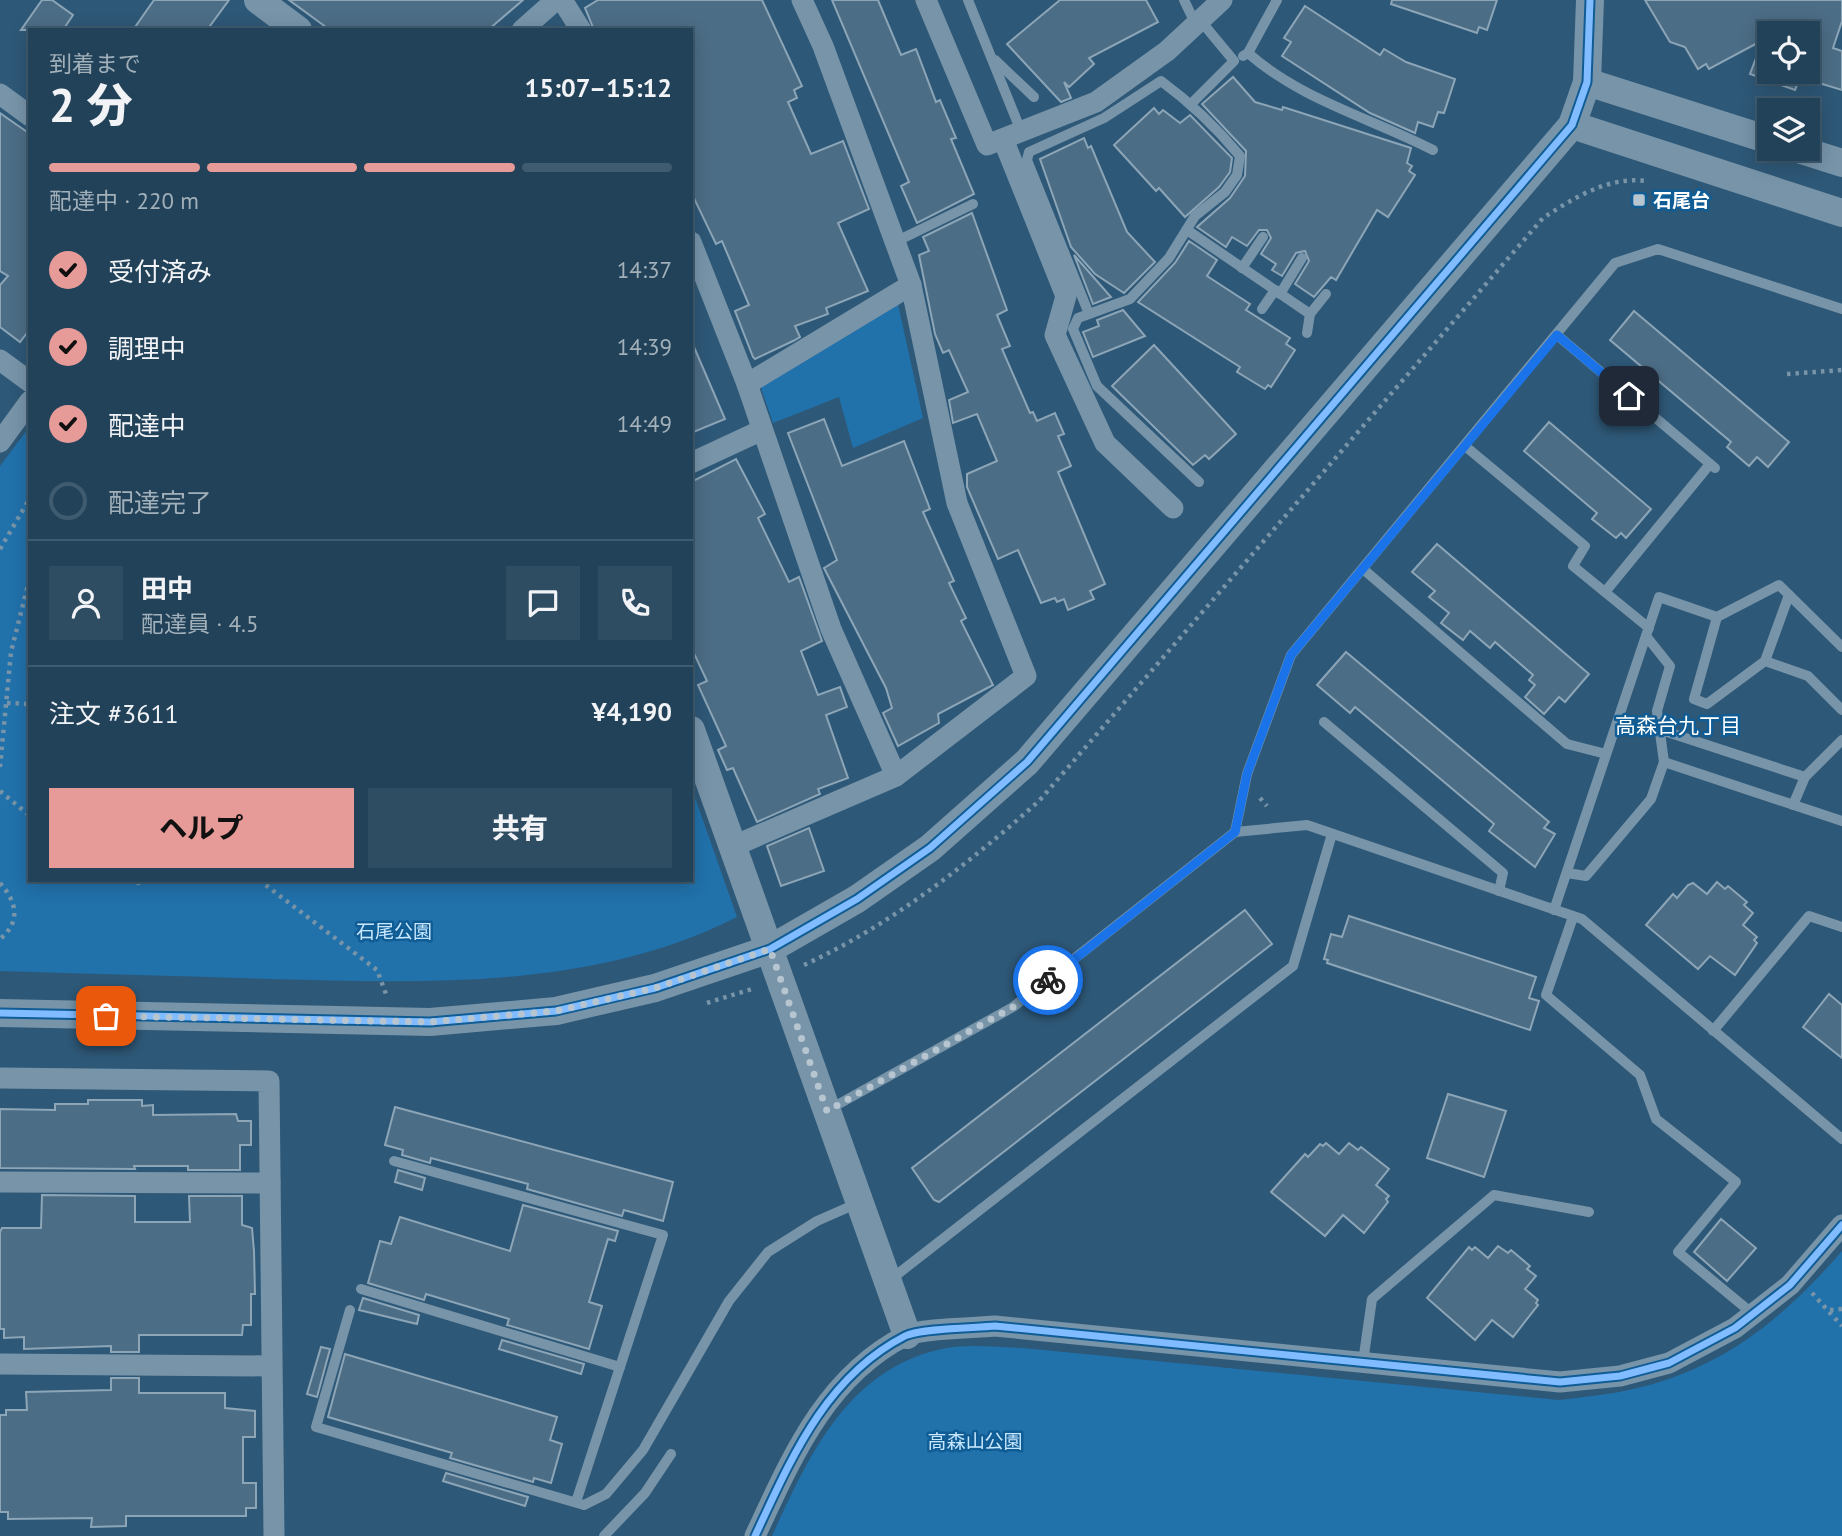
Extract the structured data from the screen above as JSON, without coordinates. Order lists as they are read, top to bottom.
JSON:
{
  "districts": ["高森台九丁目"],
  "parks": ["石尾公園", "高森山公園"],
  "places": {
    "transit": ["石尾台"]
  },
  "page": {
    "heading": ["2 分", "到着まで", "15:07–15:12"],
    "panel": [
      "田中",
      "配達員 · 4.5",
      "注文 #3611",
      "¥4,190"
    ],
    "bar": "配達中 · 220 m",
    "list": [
      ["受付済み", "14:37"],
      ["調理中", "14:39"],
      ["配達中", "14:49"],
      "配達完了"
    ],
    "buttons": ["ヘルプ", "共有"]
  }
}
